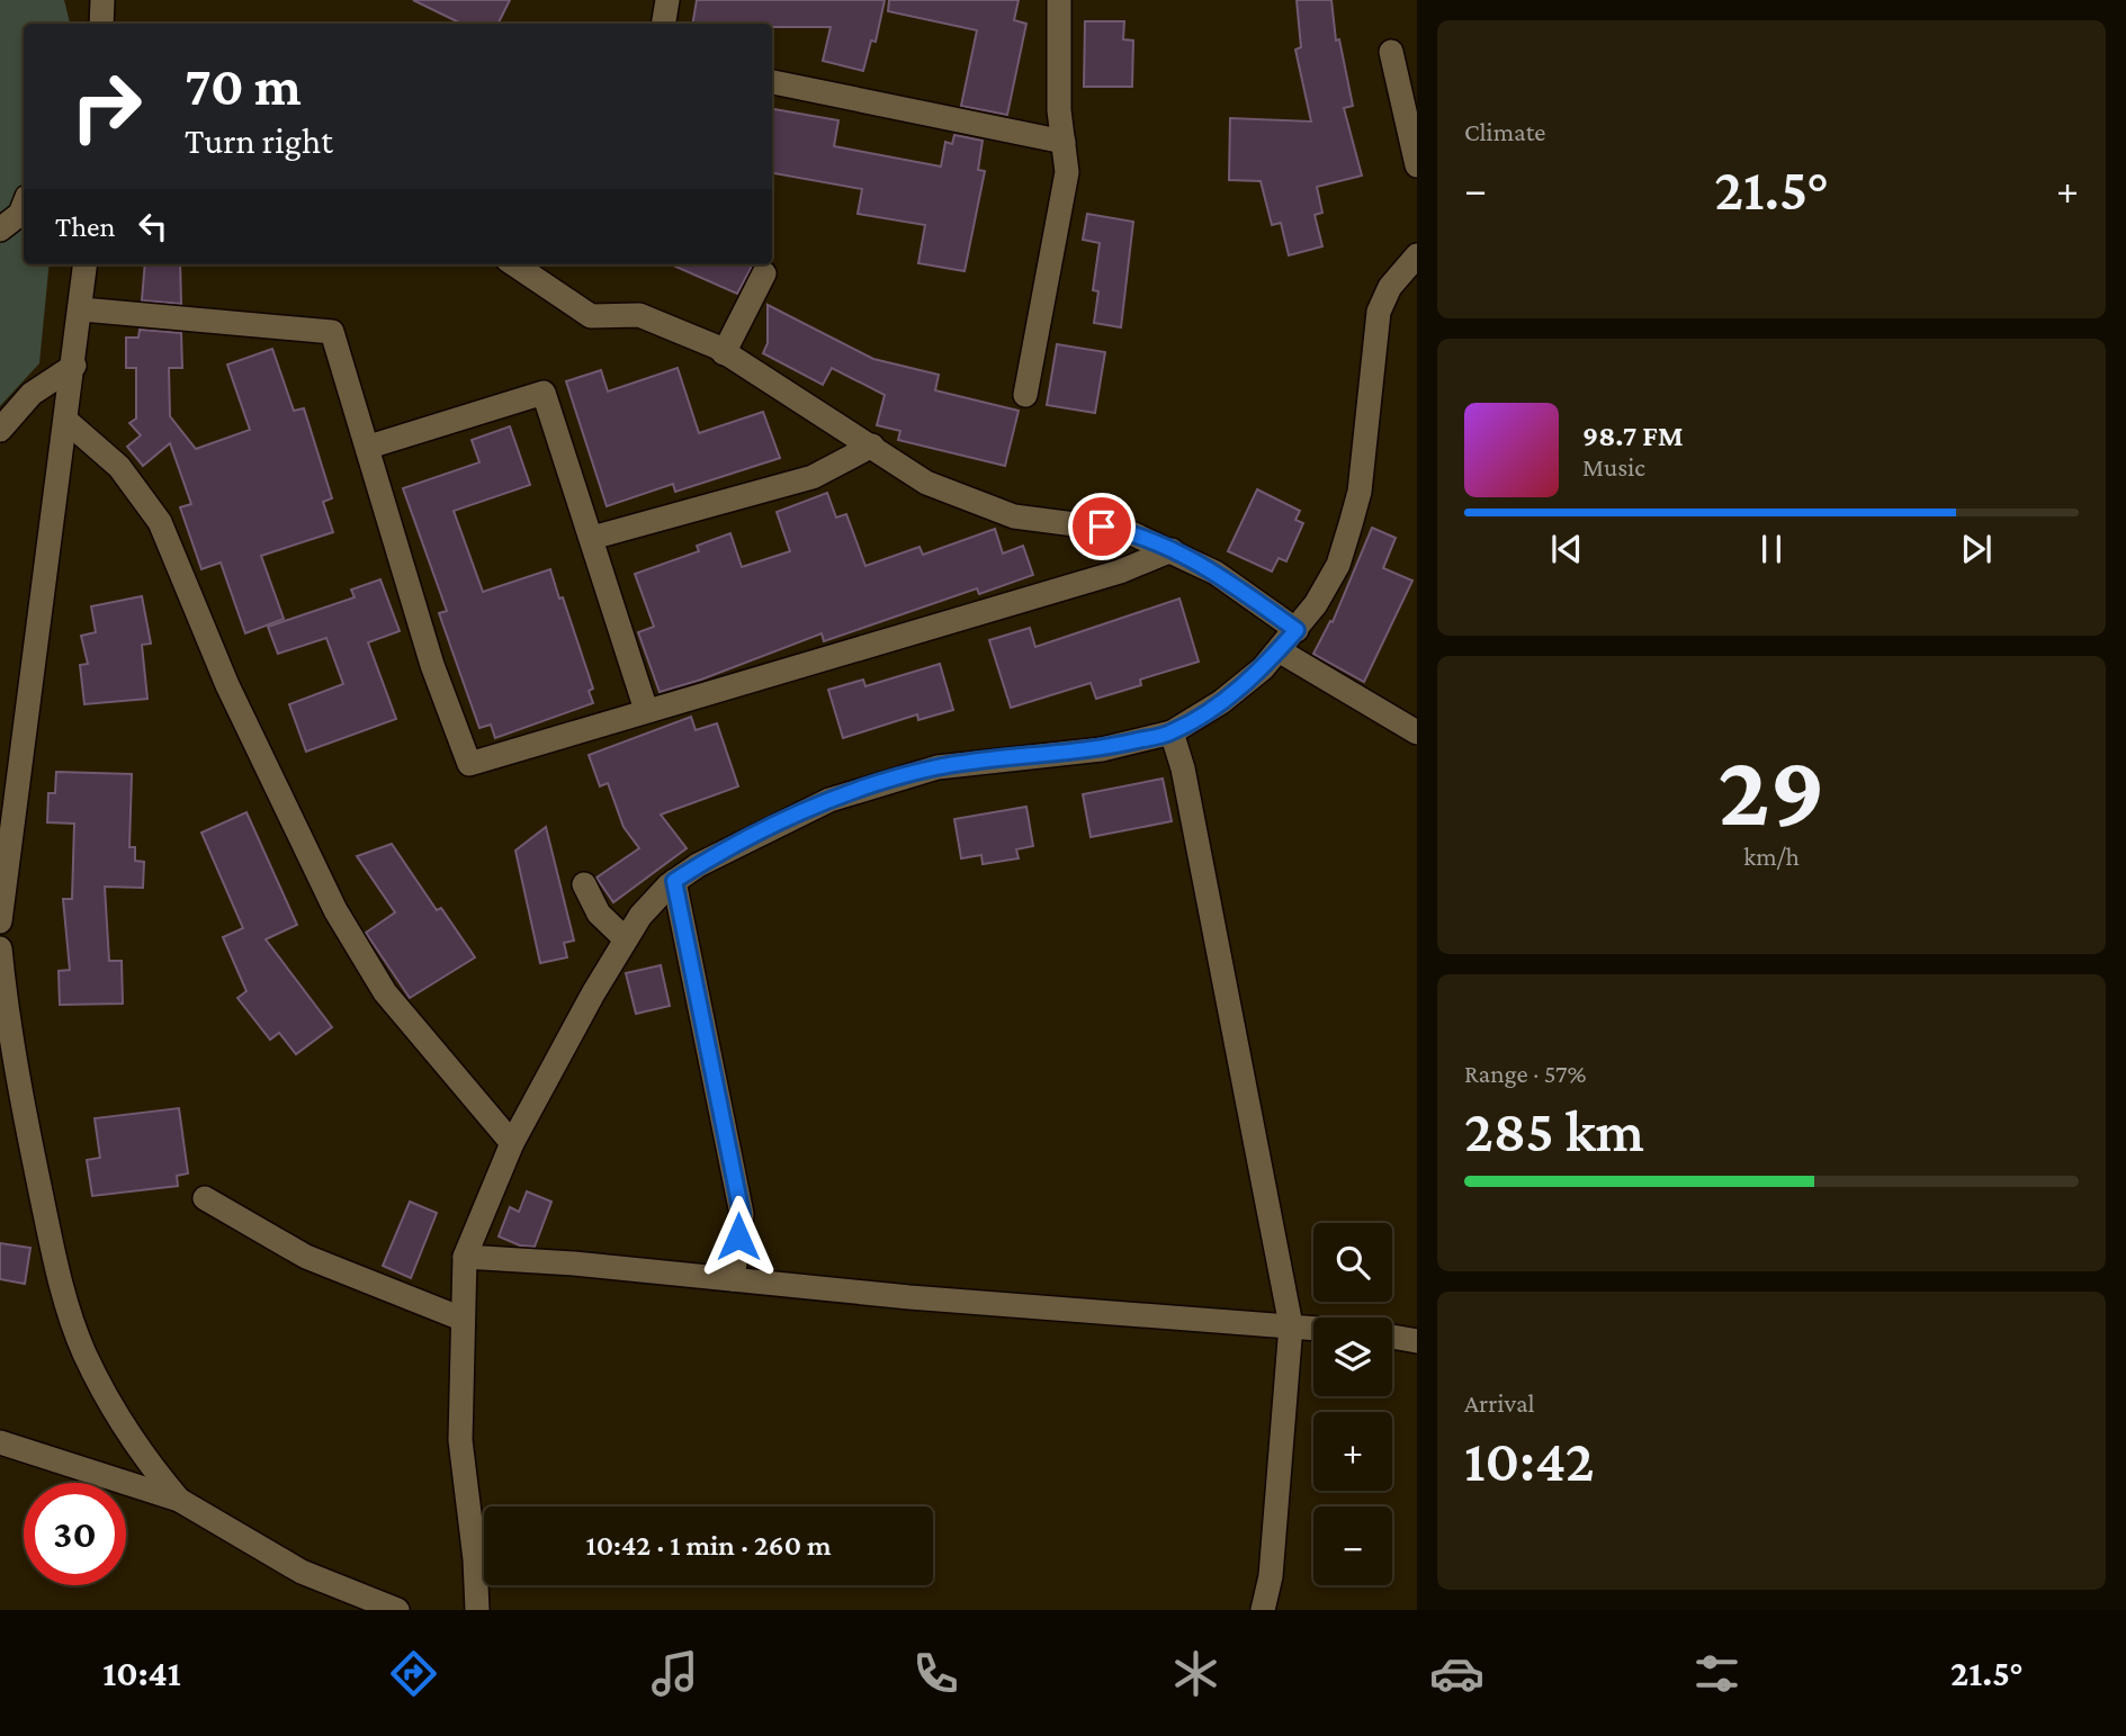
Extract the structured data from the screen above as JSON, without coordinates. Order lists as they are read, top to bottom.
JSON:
{
  "page": {
    "tile": [
      "Climate",
      ["29", "km/h"],
      ["Range · 57%", "285 km"],
      ["Arrival", "10:42"]
    ],
    "turn": ["70 m", "Turn right"],
    "heat": ["−", "21.5°", "+"],
    "then": "Then",
    "song": ["98.7 FM", "Music"],
    "map_buttons": ["+", "−"],
    "limit": "30",
    "trip": "10:42 · 1 min · 260 m",
    "tabs": ["10:41", "21.5°"]
  }
}
